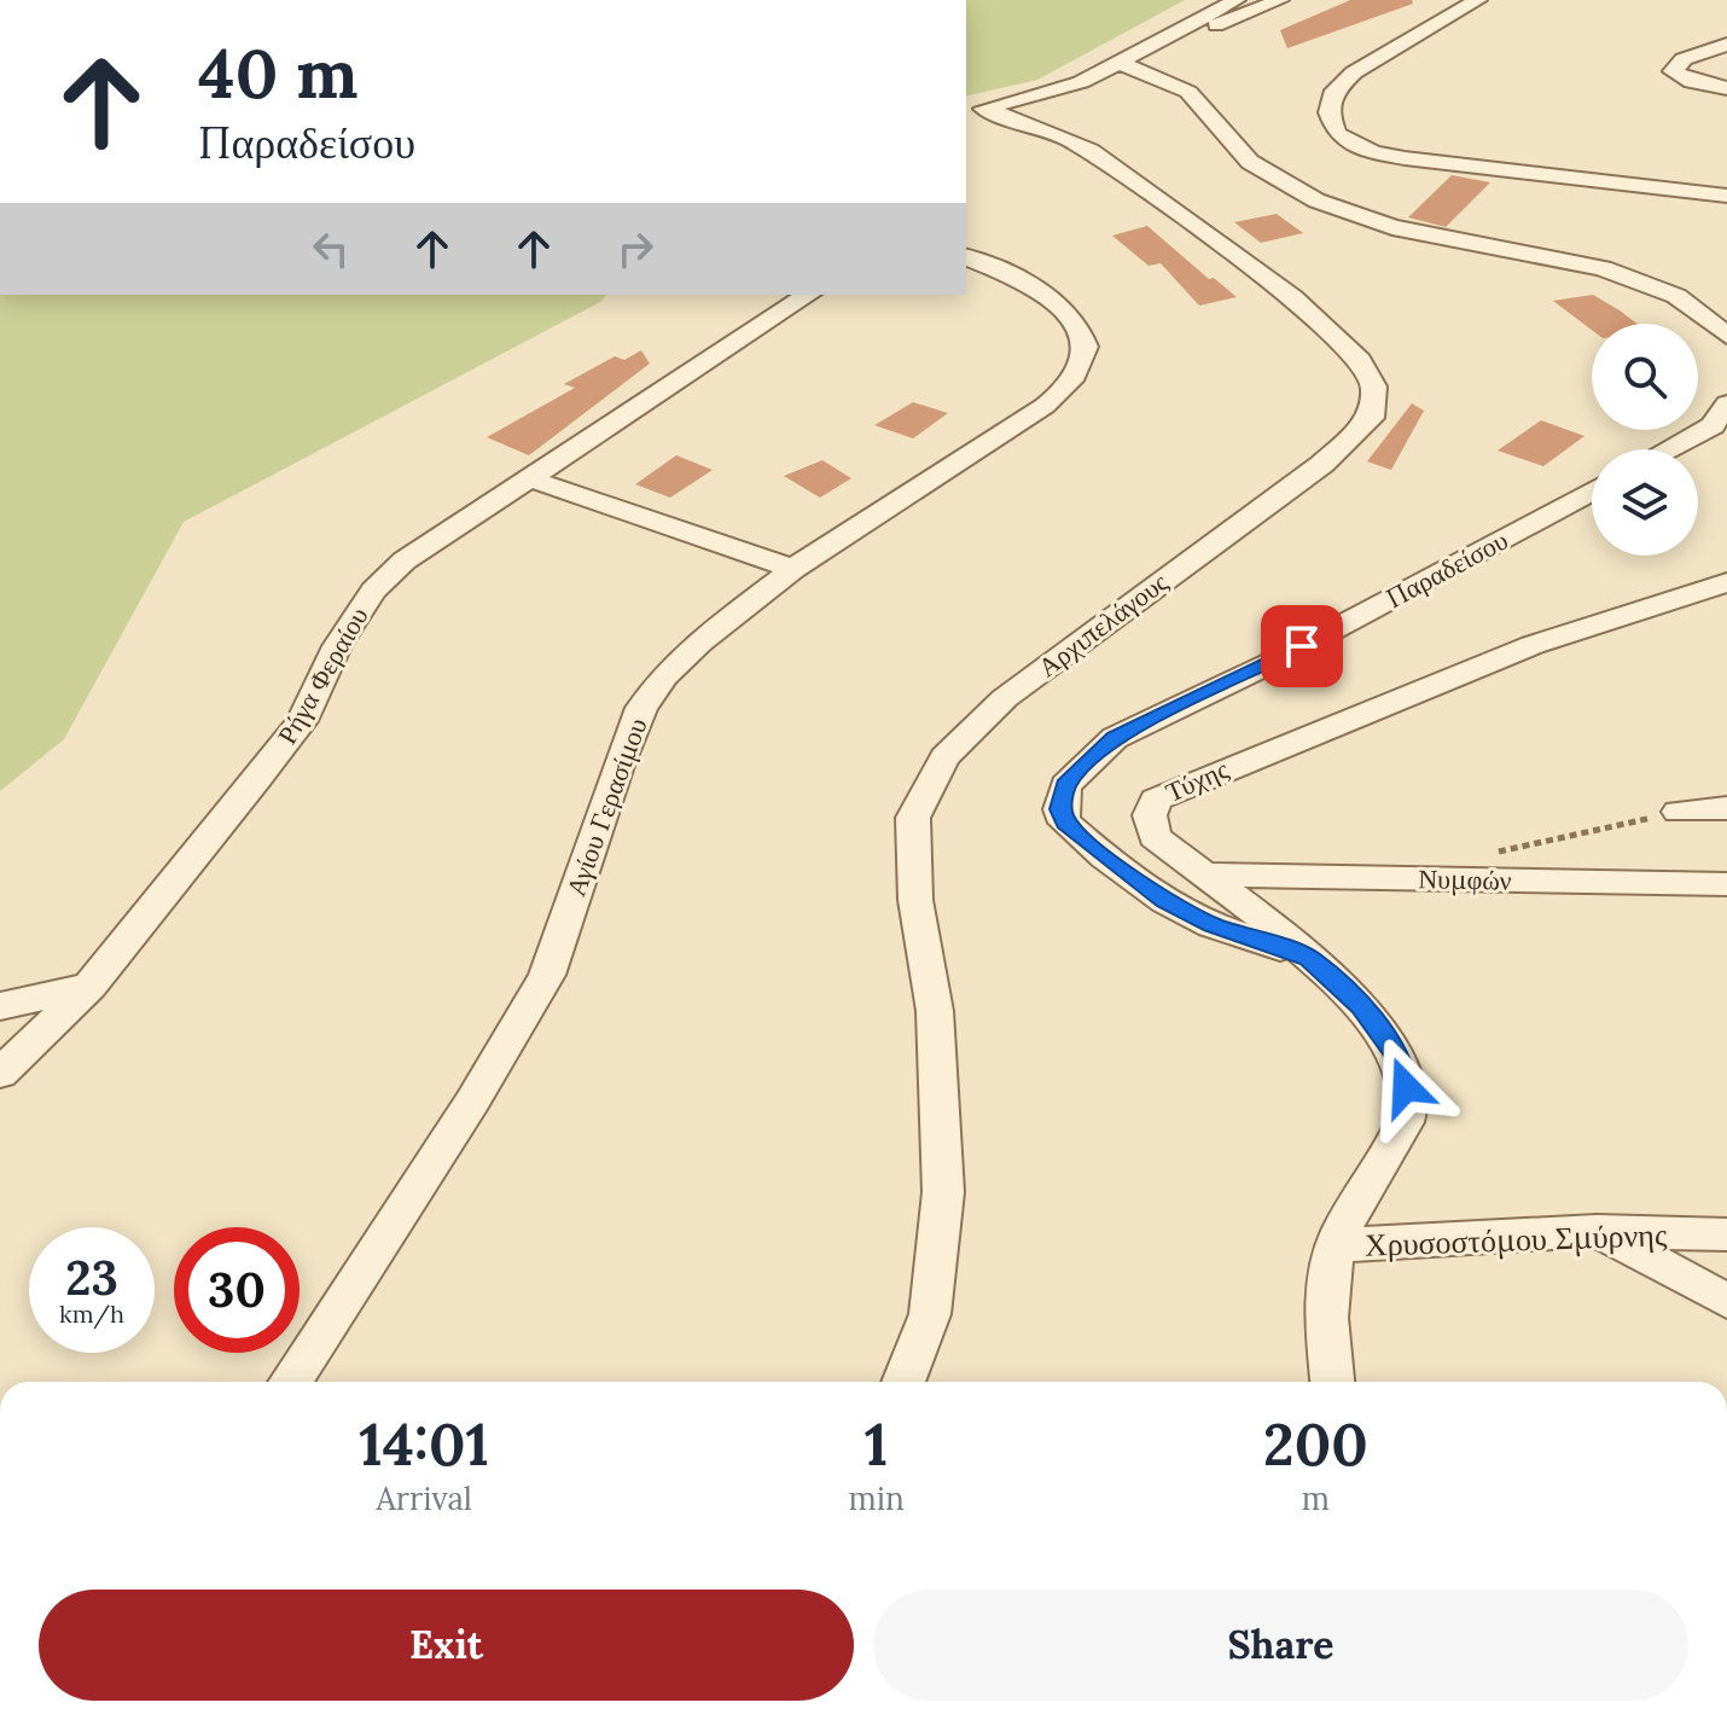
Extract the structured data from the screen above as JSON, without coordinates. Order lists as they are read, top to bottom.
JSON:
{
  "streets": {
    "street": [
      "Παραδείσου",
      "Αρχιπελάγους",
      "Ρήγα Φεραίου",
      "Τύχης",
      "Αγίου Γερασίμου",
      "Νυμφών",
      "Χρυσοστόμου Σμύρνης"
    ]
  },
  "crossings": [
    ["Παραδείσου", "Τύχης"],
    ["Τύχης", "Νυμφών"],
    ["Τύχης", "Χρυσοστόμου Σμύρνης"]
  ],
  "page": {
    "turn": ["40 m", "Παραδείσου"],
    "speed": "23 km/h",
    "limit": "30",
    "eta": [
      "14:01",
      "Arrival",
      "1",
      "min",
      "200",
      "m"
    ],
    "buttons": ["Exit", "Share"]
  }
}
